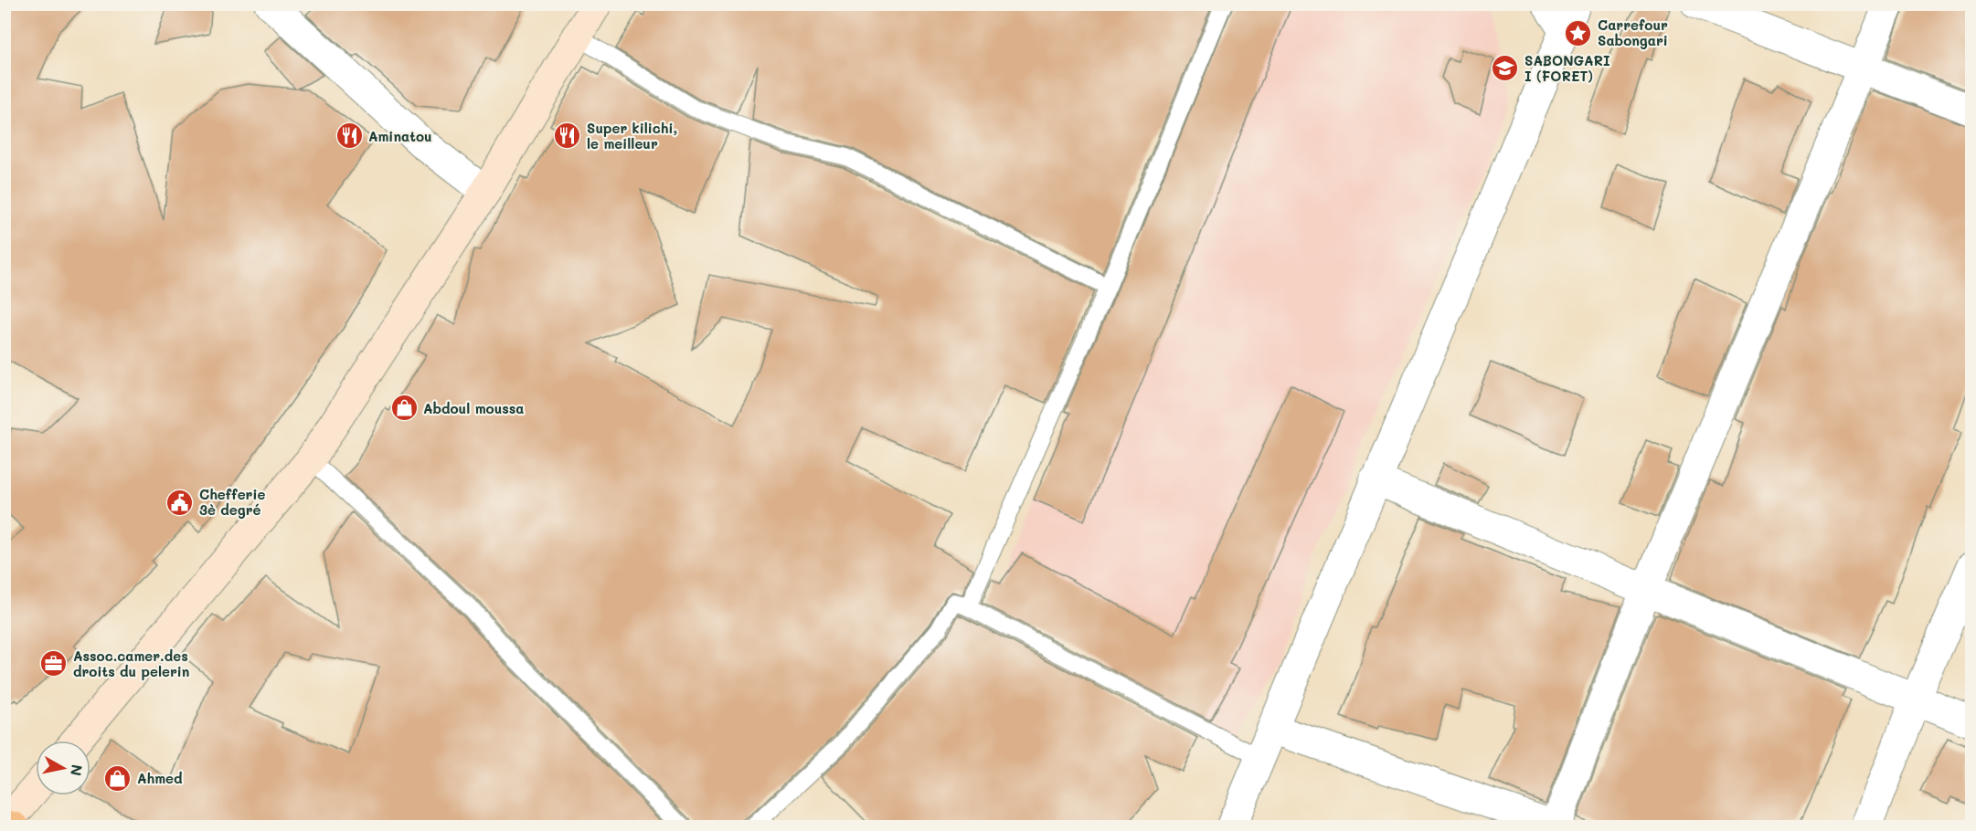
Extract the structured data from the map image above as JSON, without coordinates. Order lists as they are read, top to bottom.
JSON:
{
  "places": {
    "place": ["Carrefour Sabongari"],
    "school or university": ["SABONGARI I (FORET)"],
    "restaurant": ["Aminatou", "Super kilichi, le meilleur"],
    "shop": ["Abdoul moussa", "Ahmed"],
    "public building": ["Chefferie 3è degré"],
    "office": ["Assoc.camer.des droits du pelerin"]
  },
  "north": "right"
}
